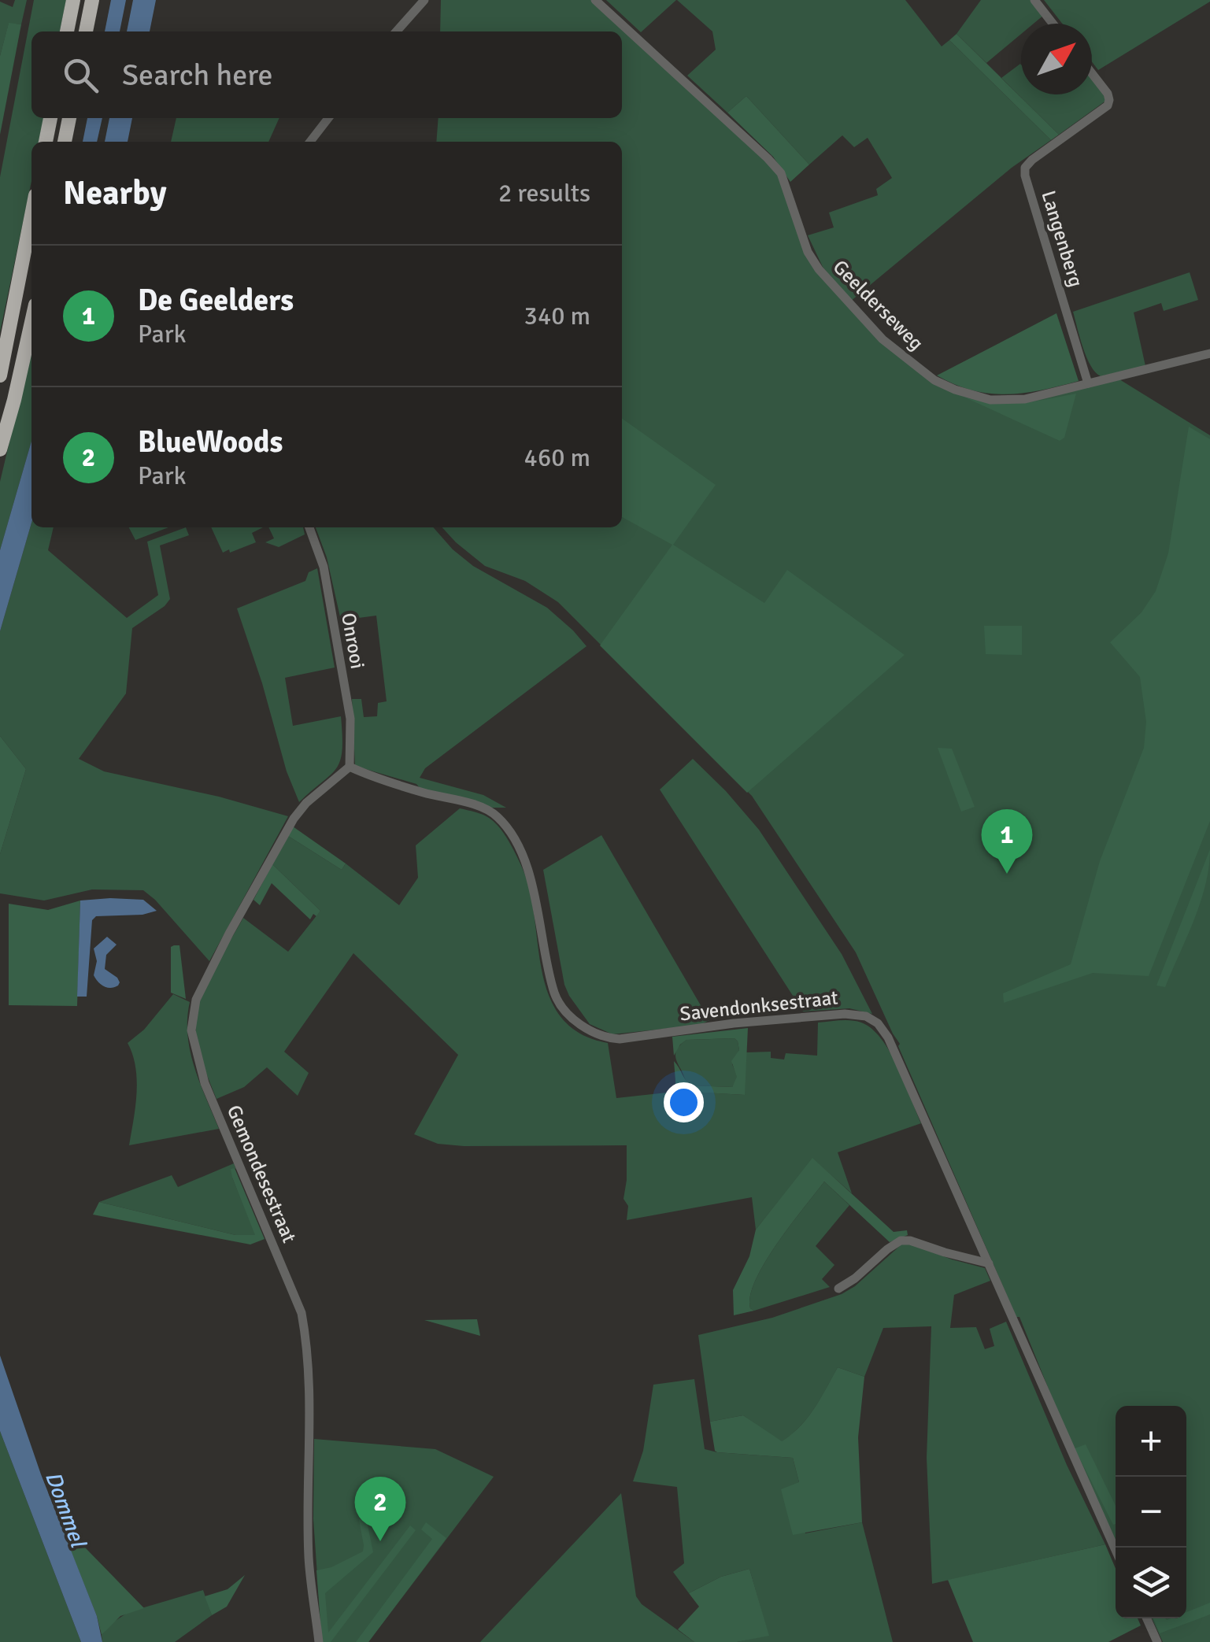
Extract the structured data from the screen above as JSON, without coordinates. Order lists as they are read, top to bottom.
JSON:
{
  "streets": {
    "street": [
      "Langenberg",
      "Geelderseweg",
      "Onrooi",
      "Savendonksestraat",
      "Gemondesestraat"
    ]
  },
  "crossings": [
    ["Langenberg", "Geelderseweg"],
    ["Onrooi", "Savendonksestraat"],
    ["Onrooi", "Gemondesestraat"],
    ["Savendonksestraat", "Gemondesestraat"]
  ],
  "water": ["Dommel"],
  "north": "top right",
  "page": {
    "search": "Search here",
    "heading": ["Nearby", "2 results"],
    "list": [
      {
        "mark": "1",
        "name": "De Geelders",
        "note": "Park",
        "value": "340 m"
      },
      {
        "mark": "2",
        "name": "BlueWoods",
        "note": "Park",
        "value": "460 m"
      }
    ],
    "pins": ["1", "2"],
    "map_buttons": ["+", "−"]
  }
}
